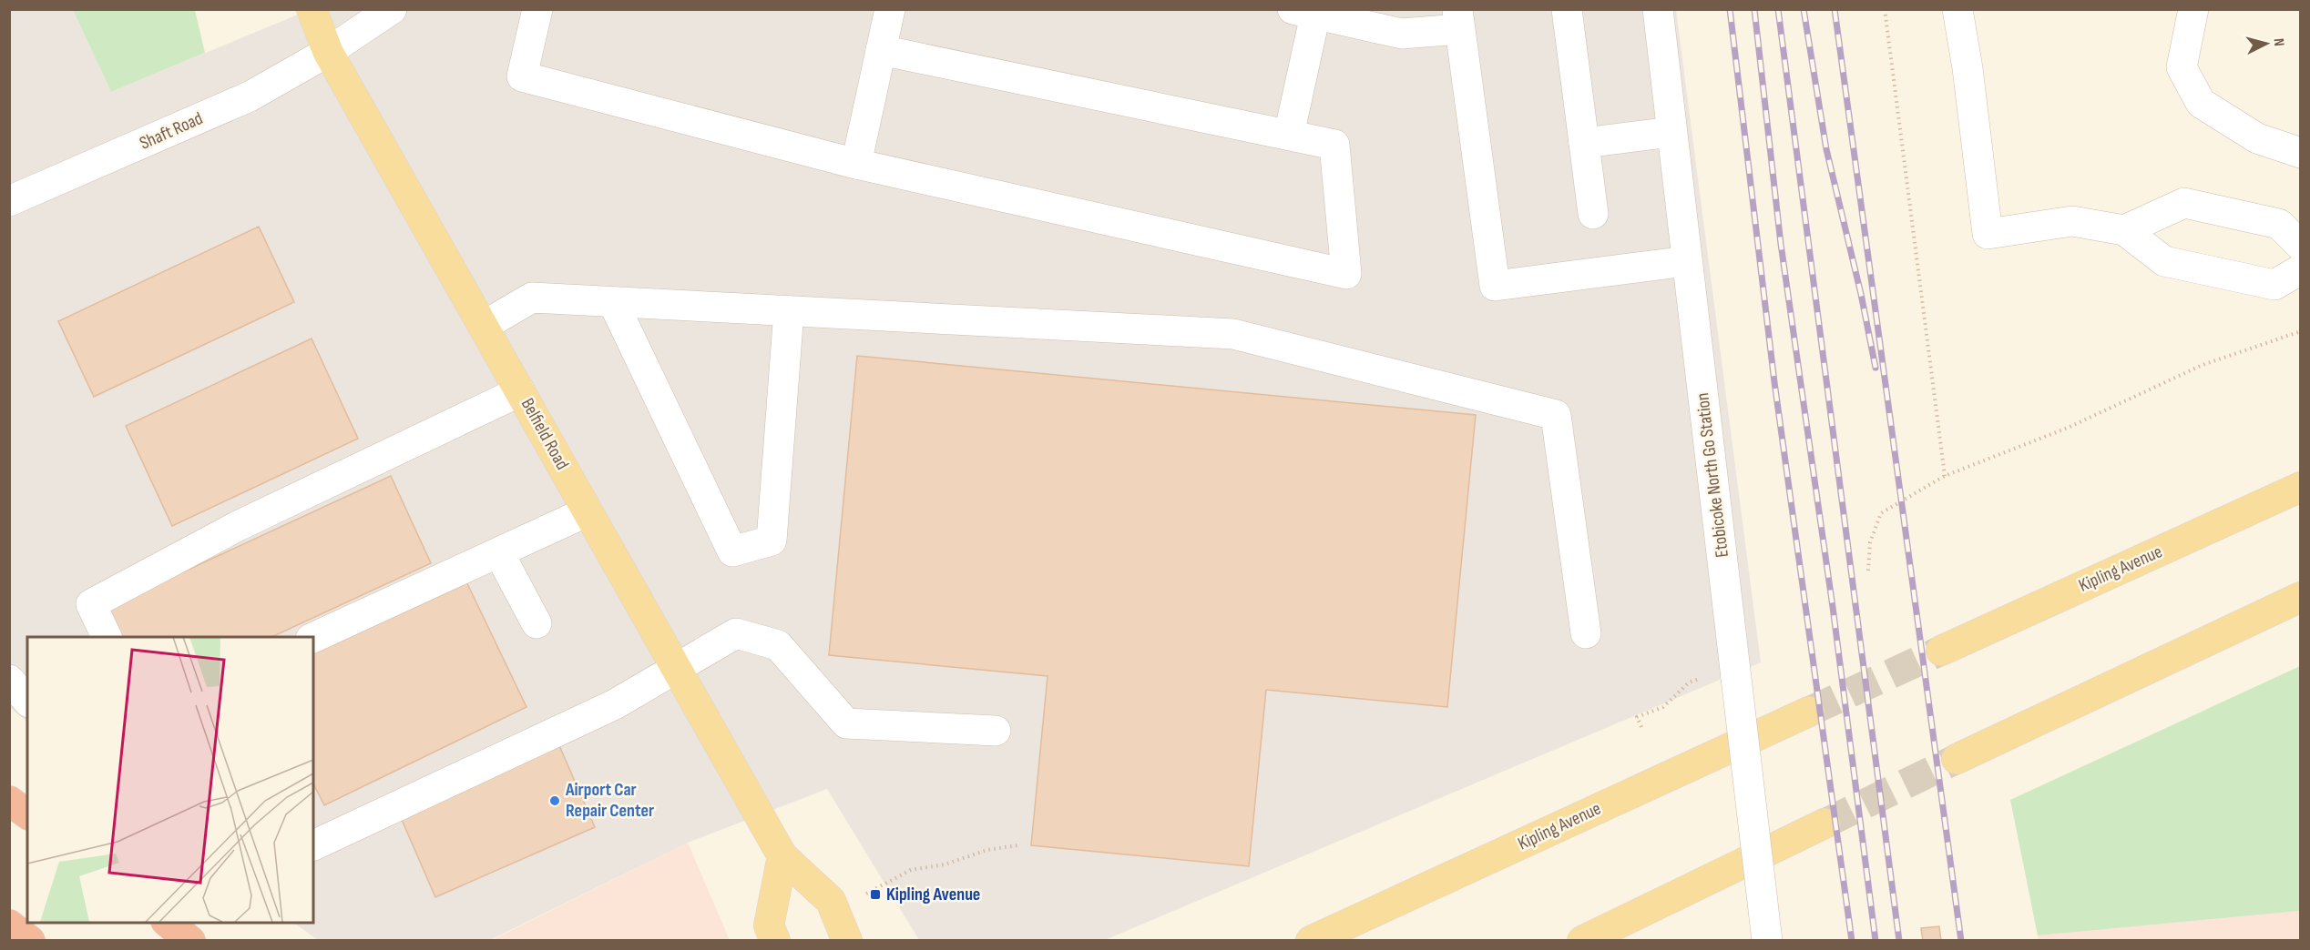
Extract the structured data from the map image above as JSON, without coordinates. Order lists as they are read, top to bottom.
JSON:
{
  "streets": {
    "main road": ["Belfield Road", "Kipling Avenue"],
    "street": ["Shaft Road", "Etobicoke North Go Station"]
  },
  "crossings": [
    ["Shaft Road", "Belfield Road"]
  ],
  "places": {
    "other": ["Airport Car Repair Center"],
    "transit": ["Kipling Avenue"]
  },
  "north": "right"
}
